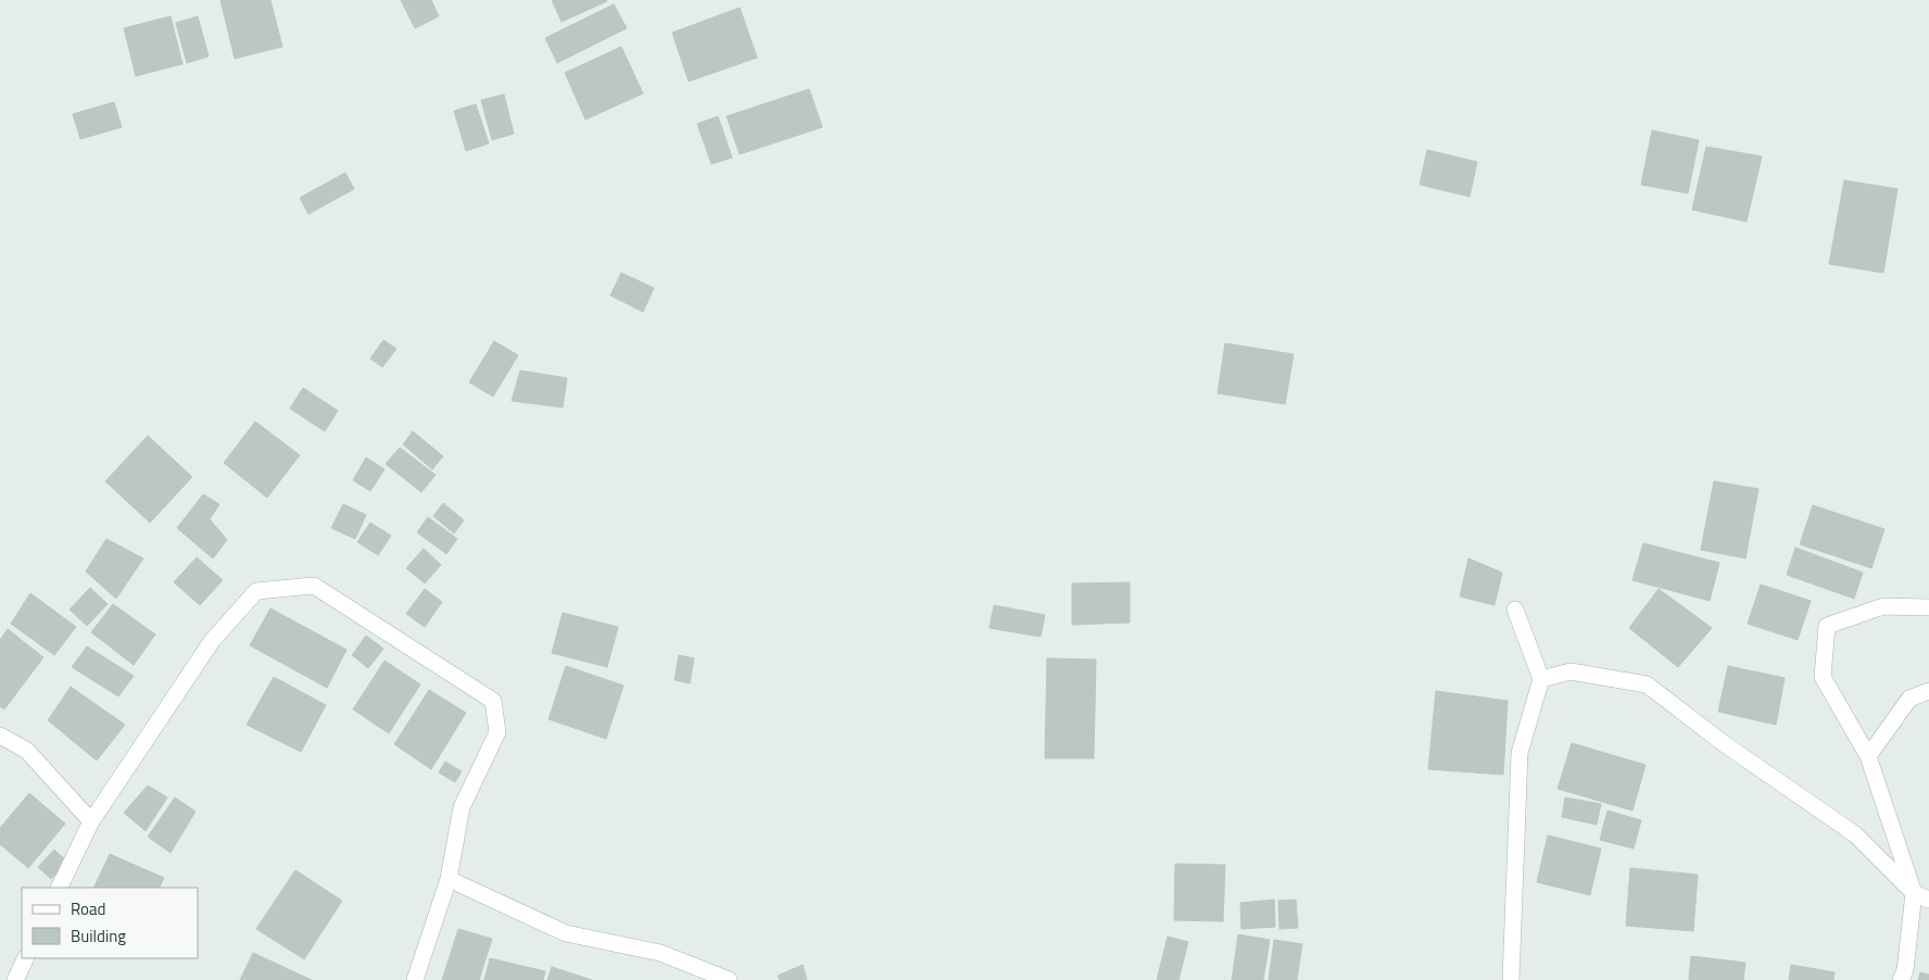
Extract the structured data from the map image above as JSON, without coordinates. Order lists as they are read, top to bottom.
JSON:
{
  "legend": ["Road", "Building"]
}
